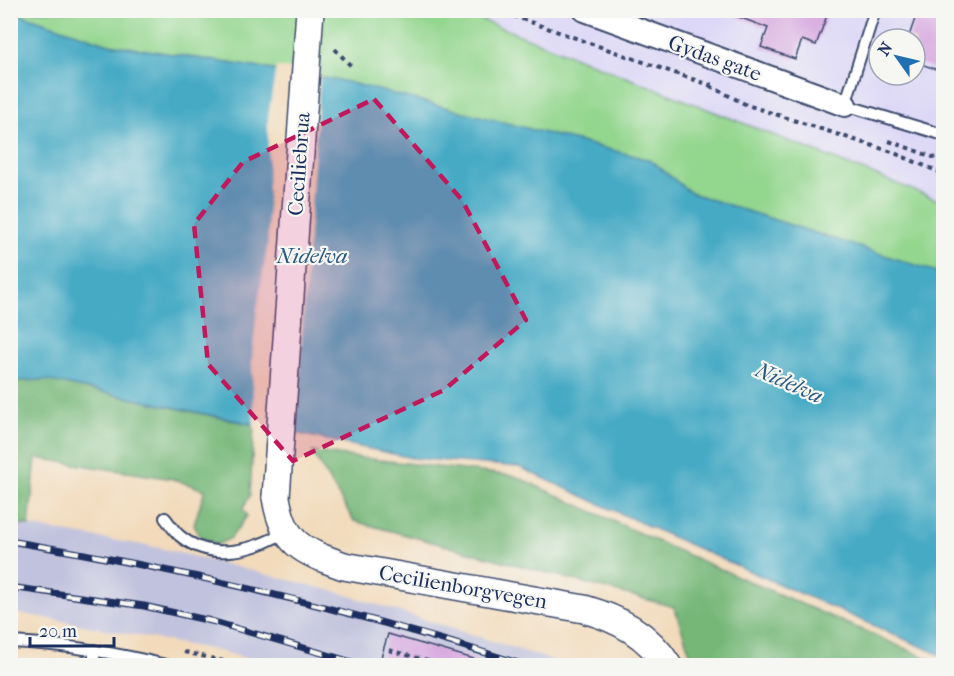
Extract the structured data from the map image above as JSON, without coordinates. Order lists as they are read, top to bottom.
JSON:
{
  "streets": {
    "street": ["Gydas gate", "Ceciliebrua", "Cecilienborgvegen"]
  },
  "crossings": [
    ["Ceciliebrua", "Cecilienborgvegen"]
  ],
  "water": ["Nidelva"],
  "scale_bar": "20 m",
  "north": "top left"
}
